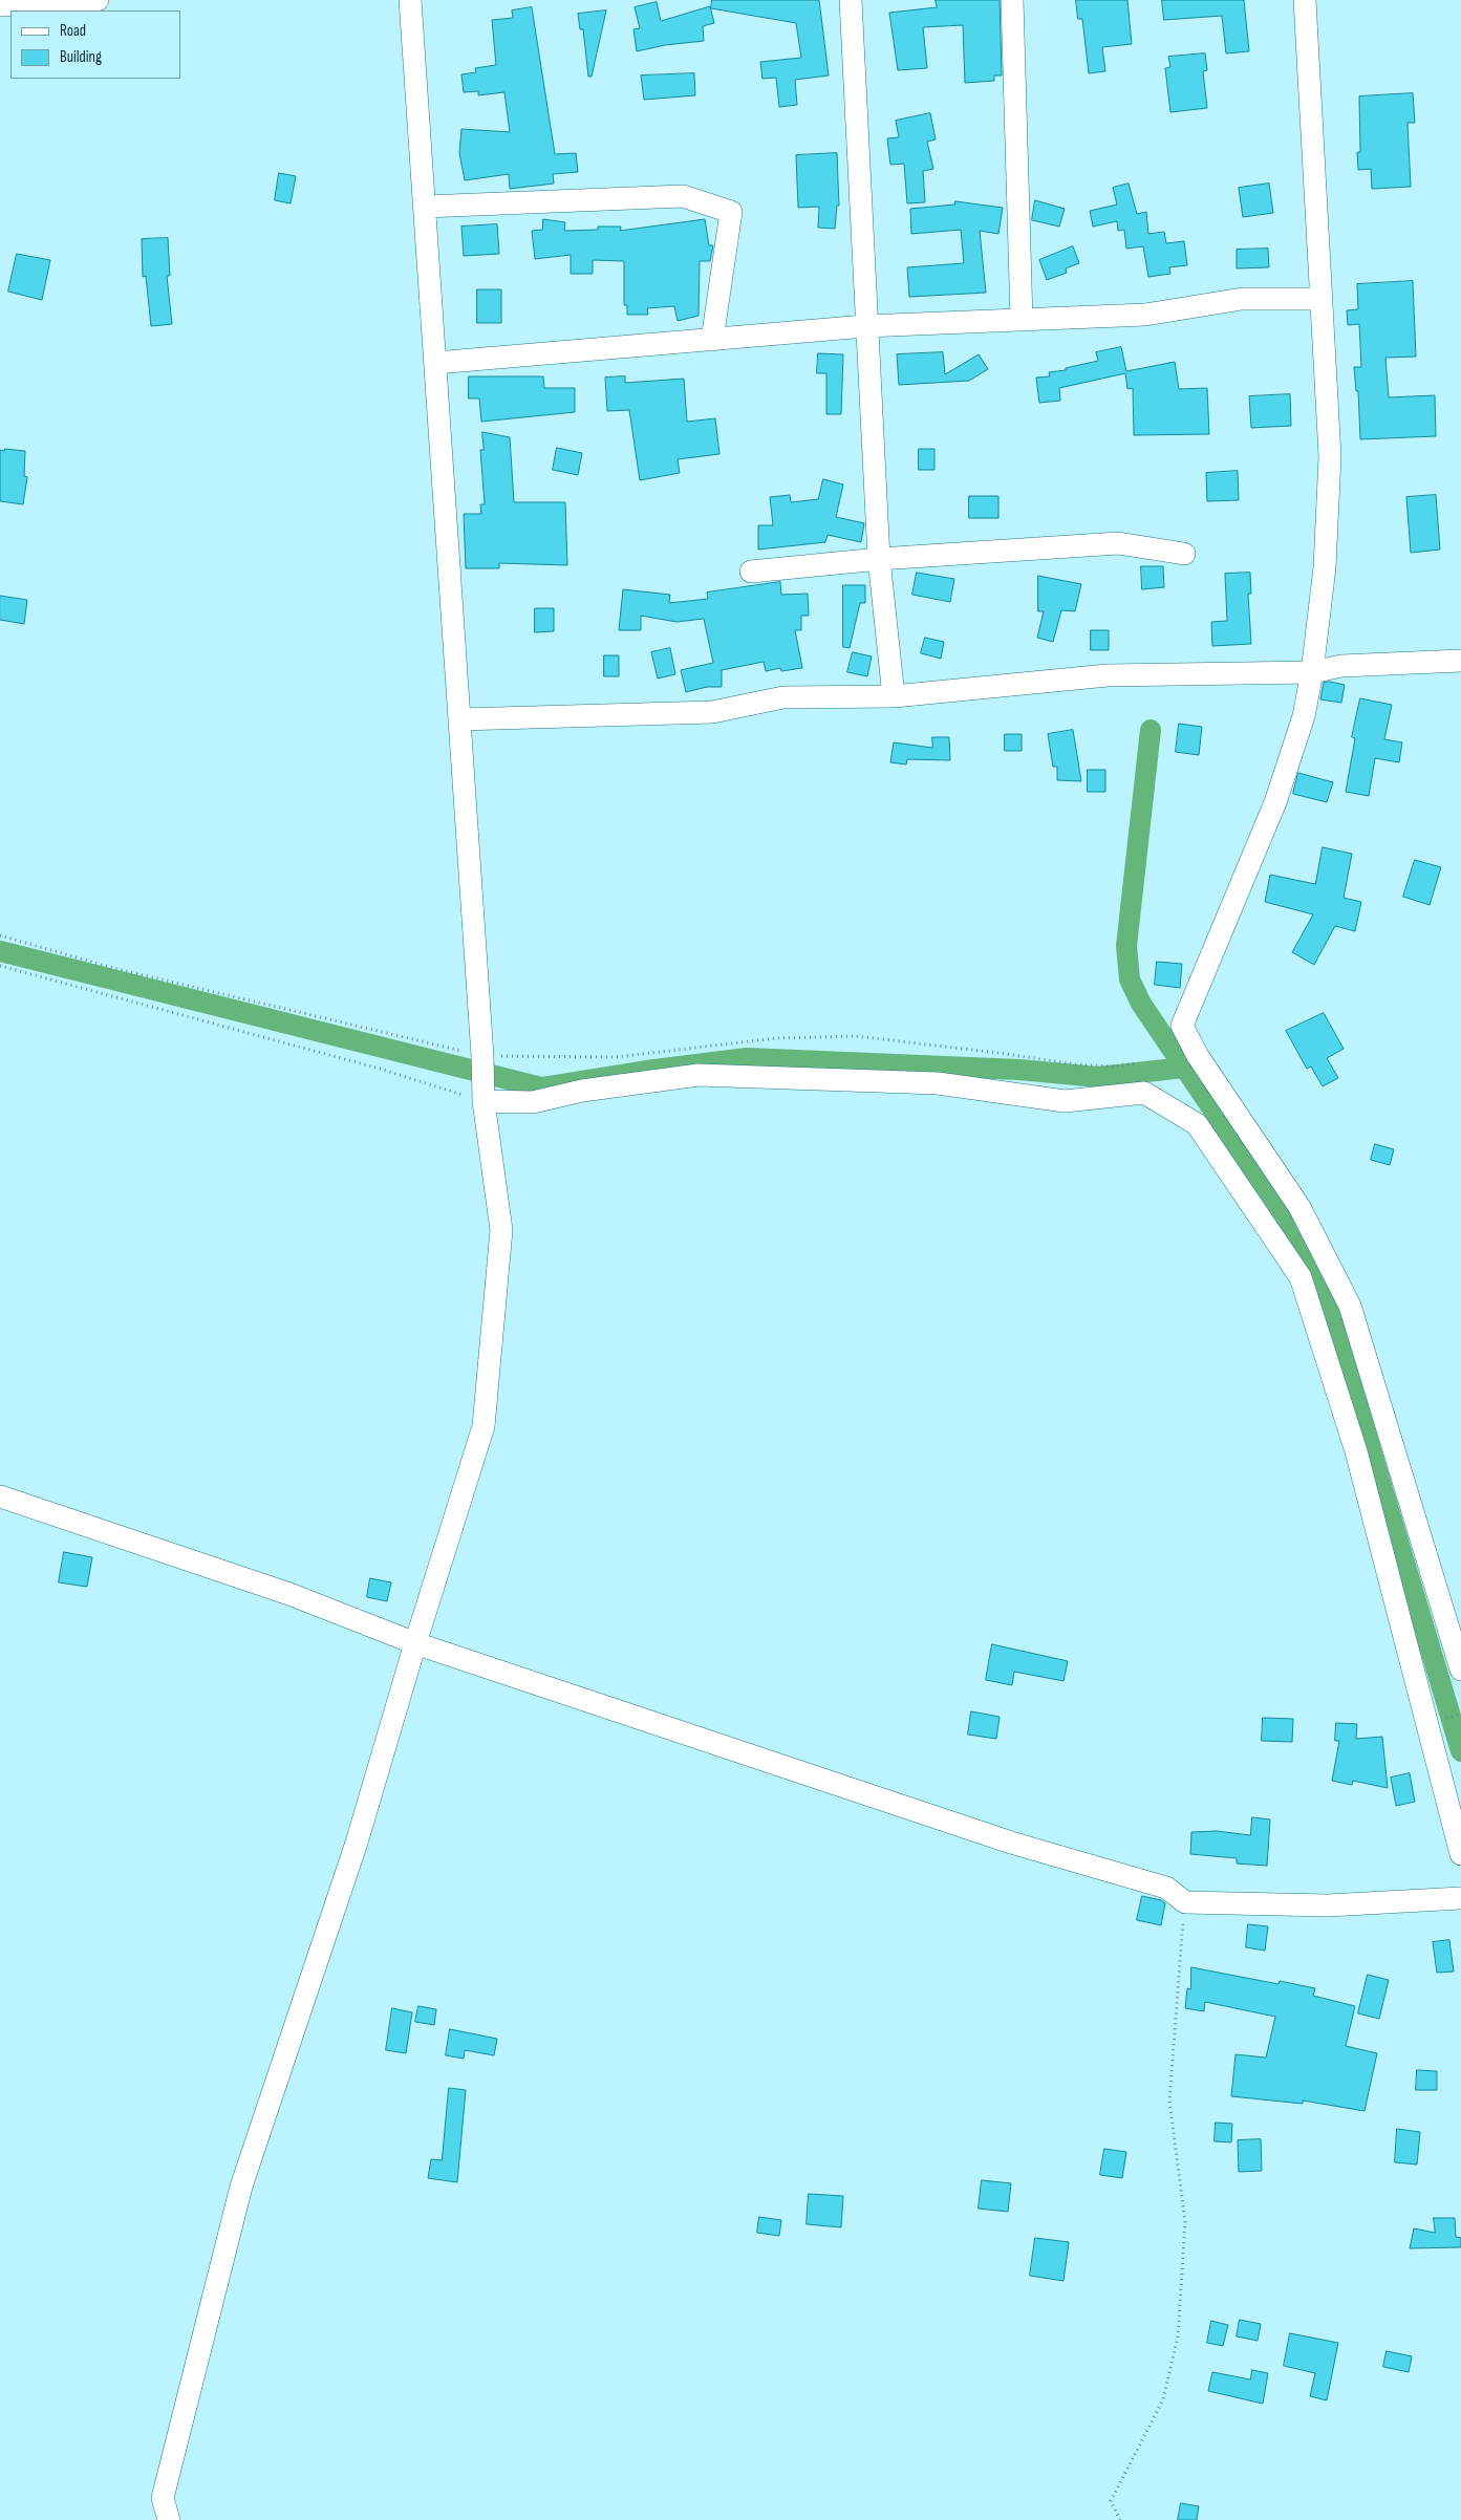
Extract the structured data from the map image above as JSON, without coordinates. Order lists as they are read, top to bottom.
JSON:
{
  "legend": ["Road", "Building"]
}
